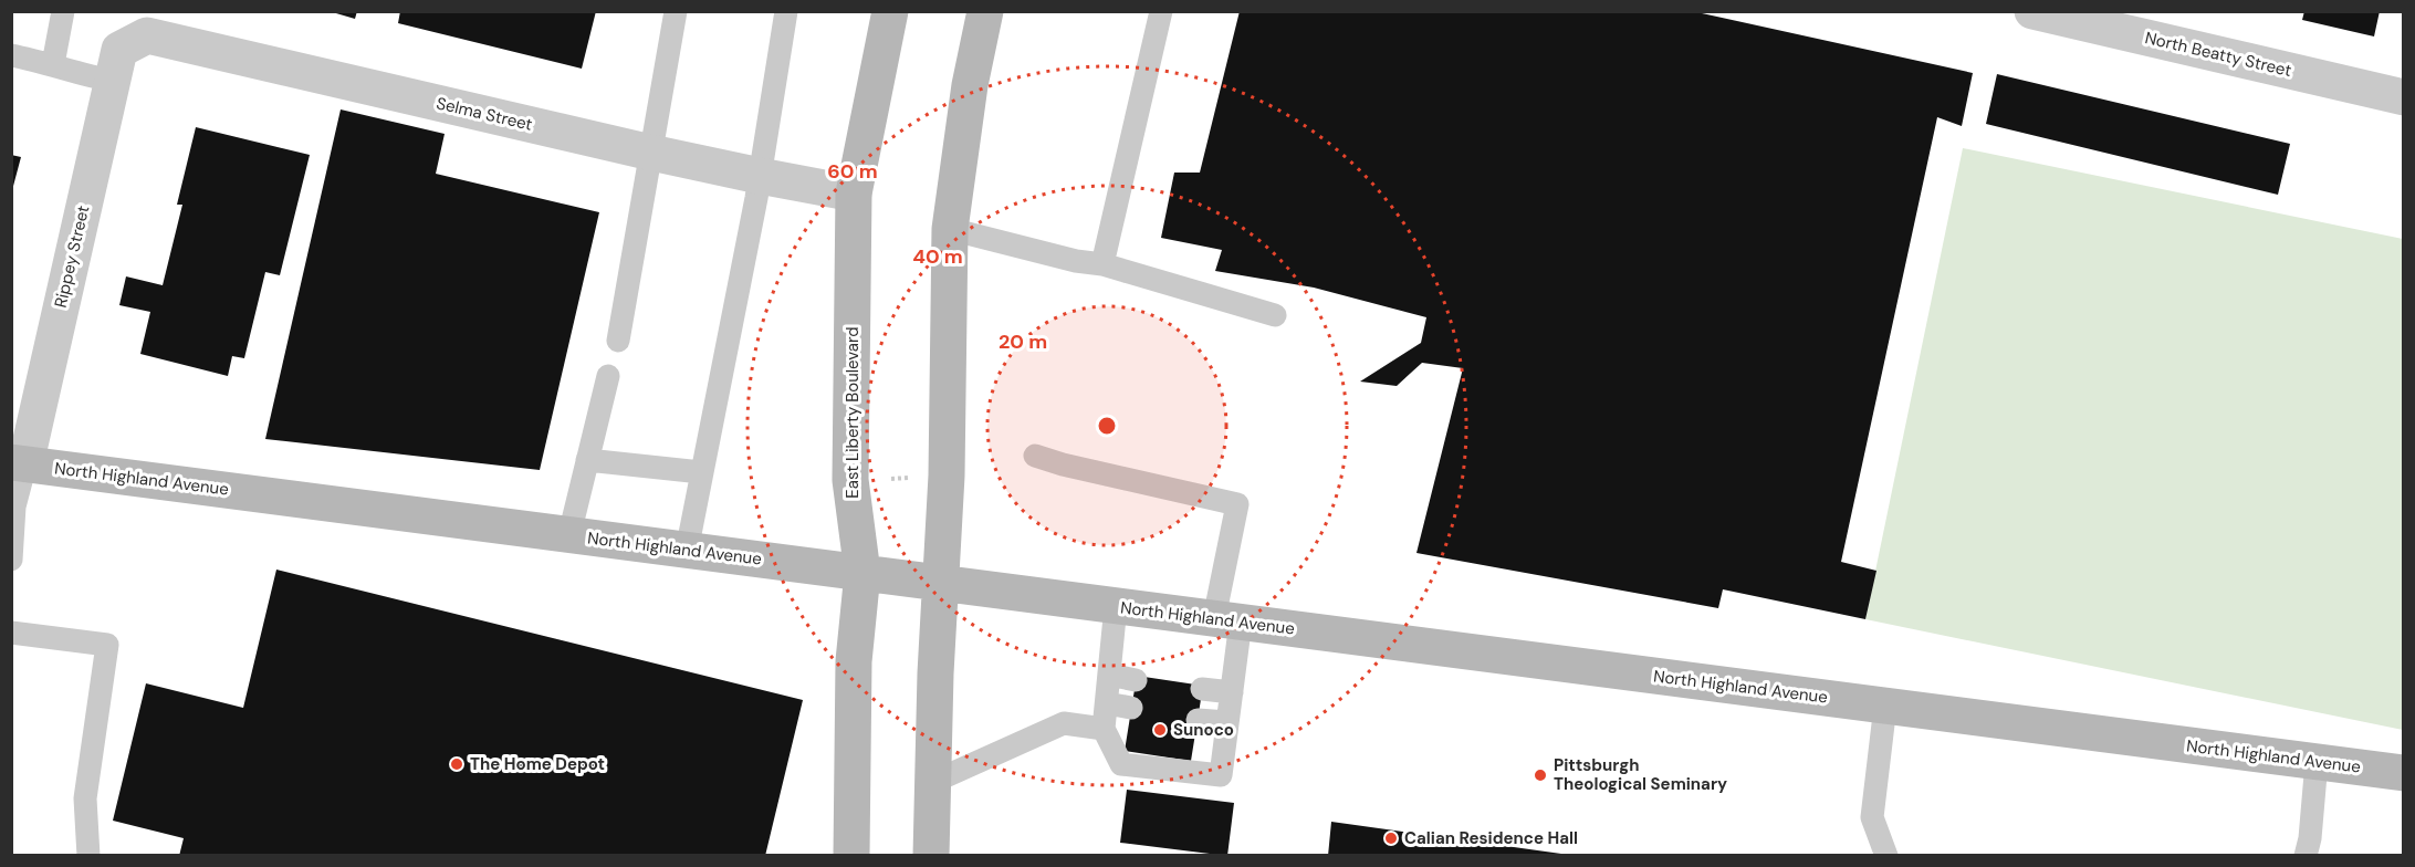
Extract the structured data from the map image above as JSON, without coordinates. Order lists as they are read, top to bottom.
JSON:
{
  "streets": {
    "main road": ["East Liberty Boulevard", "North Highland Avenue"],
    "street": ["North Beatty Street", "Selma Street", "Rippey Street"]
  },
  "crossings": [
    ["Selma Street", "Rippey Street"],
    ["Selma Street", "East Liberty Boulevard"],
    ["Rippey Street", "North Highland Avenue"],
    ["East Liberty Boulevard", "North Highland Avenue"]
  ],
  "places": [
    "Sunoco",
    "The Home Depot",
    "Pittsburgh Theological Seminary",
    "Calian Residence Hall"
  ],
  "rings": ["60 m", "40 m", "20 m"]
}
